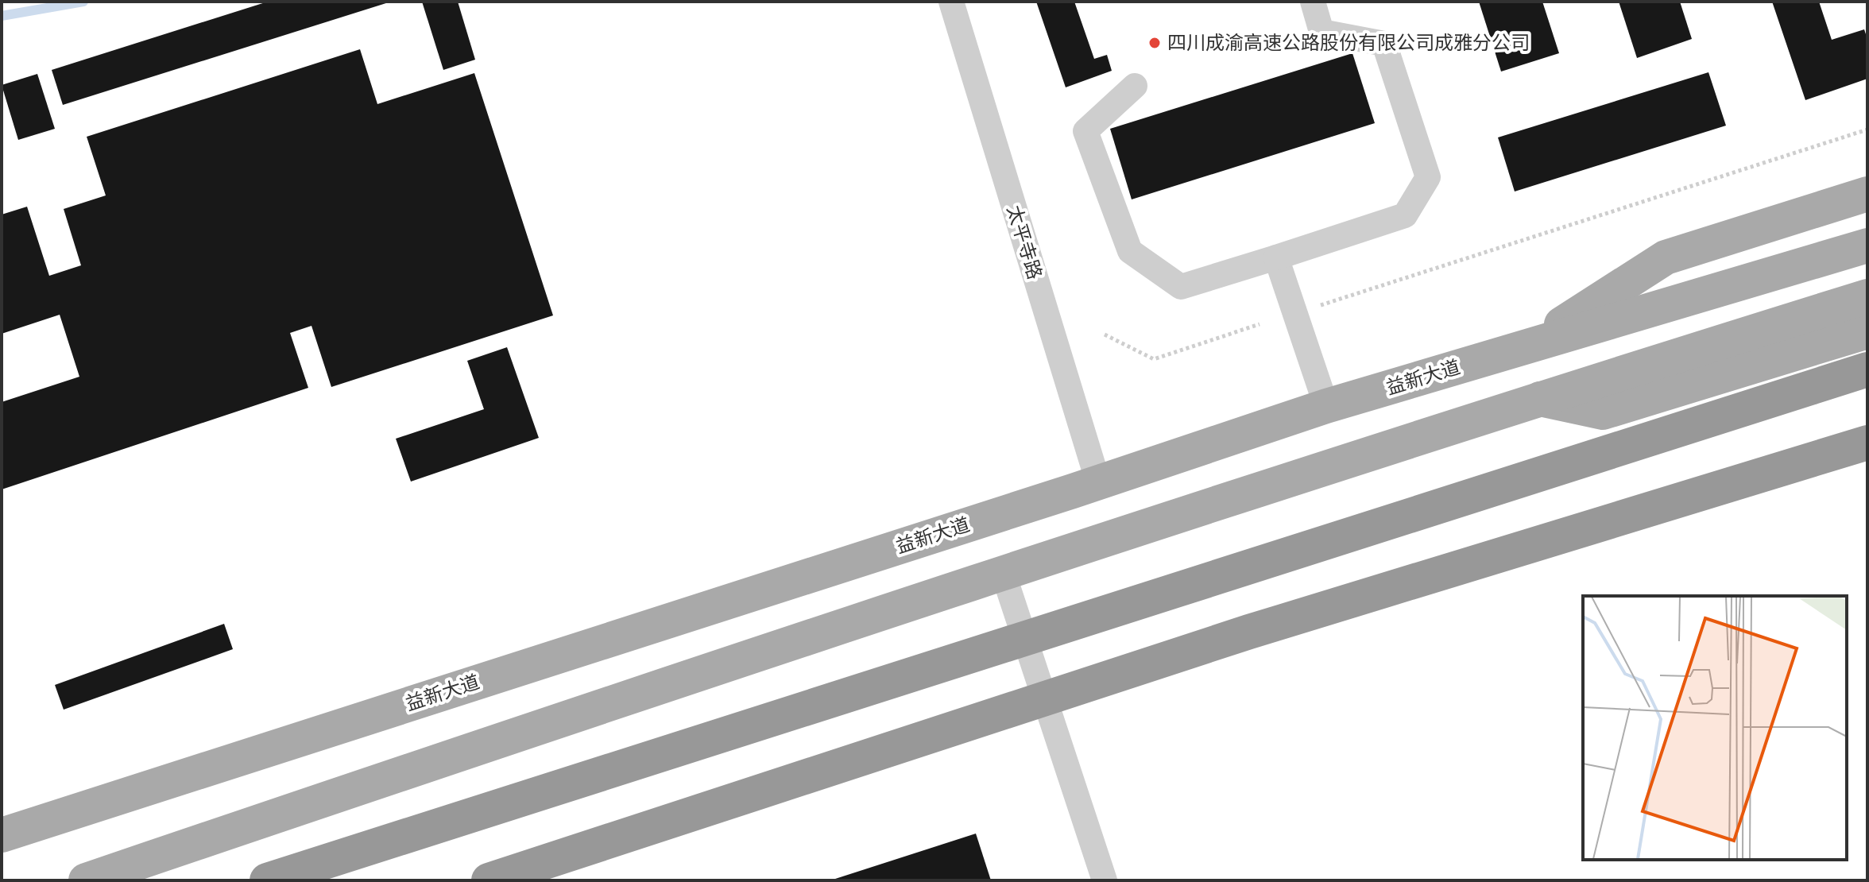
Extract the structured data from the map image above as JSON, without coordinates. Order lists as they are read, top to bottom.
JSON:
{
  "streets": {
    "main road": ["益新大道"],
    "street": ["太平寺路"]
  },
  "crossings": [
    ["太平寺路", "益新大道"]
  ],
  "places": ["四川成渝高速公路股份有限公司成雅分公司"]
}
